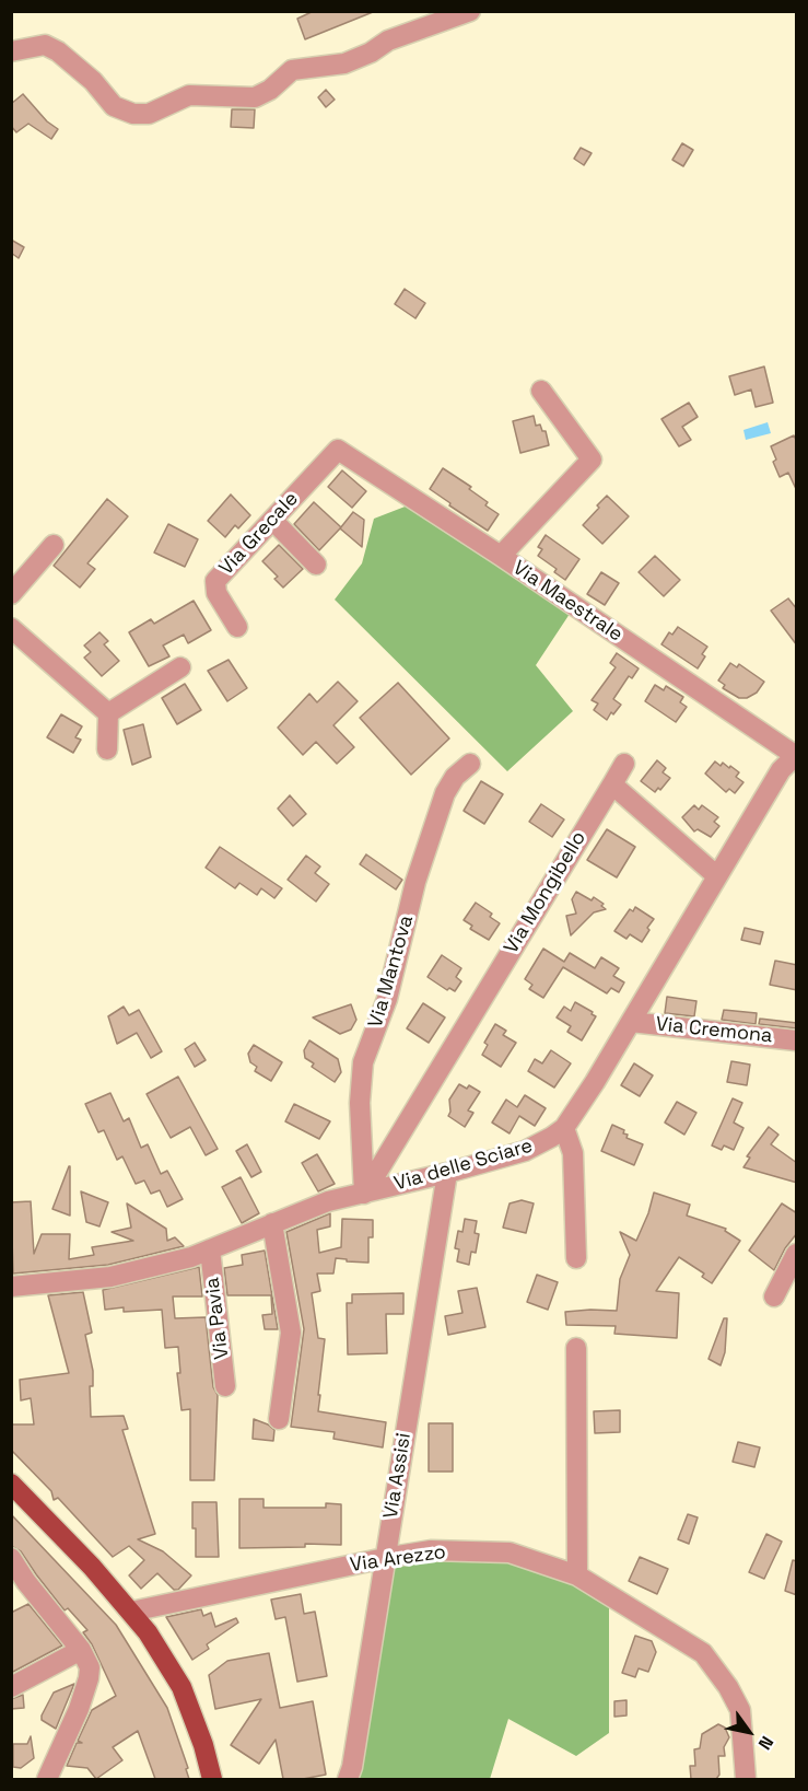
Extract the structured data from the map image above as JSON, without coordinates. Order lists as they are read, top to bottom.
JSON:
{
  "streets": {
    "street": [
      "Via Grecale",
      "Via Maestrale",
      "Via Mongibello",
      "Via Mantova",
      "Via Cremona",
      "Via delle Sciare",
      "Via Pavia",
      "Via Assisi",
      "Via Arezzo"
    ]
  },
  "crossings": [
    ["Via Grecale", "Via Maestrale"],
    ["Via Maestrale", "Via delle Sciare"],
    ["Via Mongibello", "Via Mantova"],
    ["Via Mongibello", "Via delle Sciare"],
    ["Via Mantova", "Via delle Sciare"],
    ["Via Cremona", "Via delle Sciare"],
    ["Via delle Sciare", "Via Pavia"],
    ["Via delle Sciare", "Via Assisi"],
    ["Via Assisi", "Via Arezzo"]
  ],
  "north": "bottom right"
}
